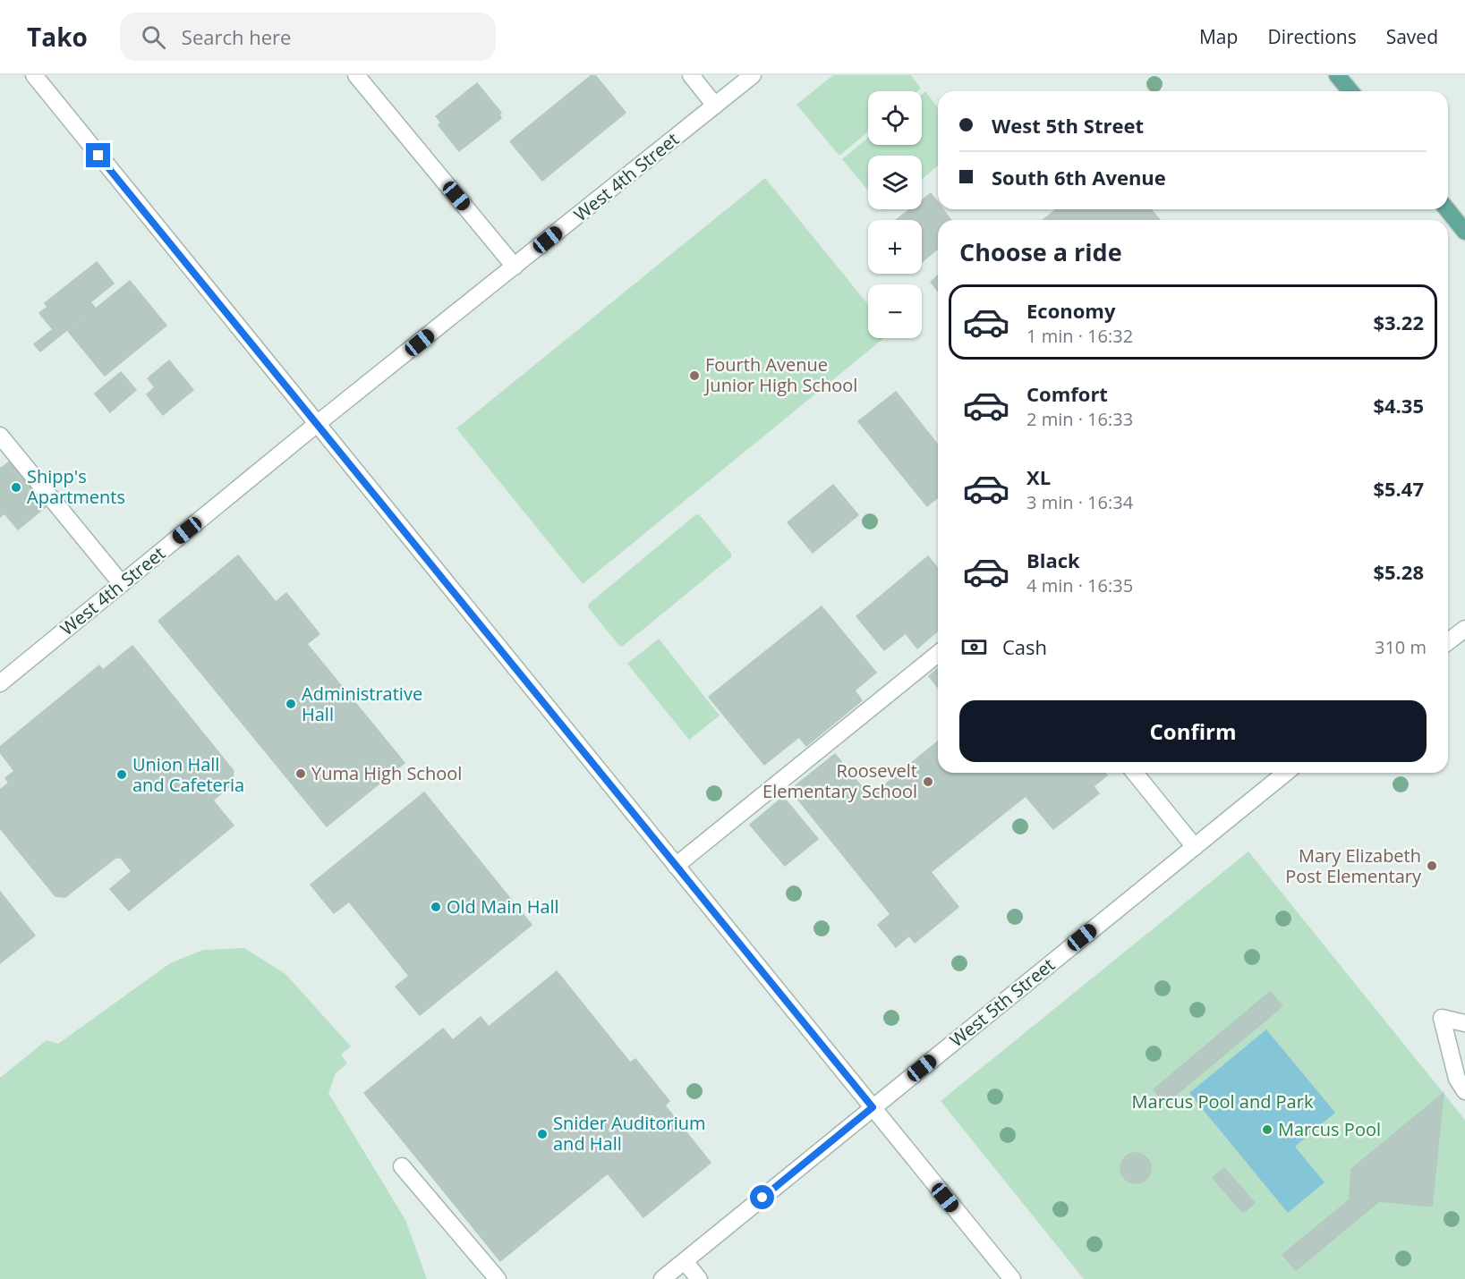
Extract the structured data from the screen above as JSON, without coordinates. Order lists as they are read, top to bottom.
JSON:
{
  "streets": {
    "street": ["West 4th Street", "West 5th Street"]
  },
  "parks": ["Marcus Pool and Park"],
  "places": [
    "Fourth Avenue Junior High School",
    "Shipp's Apartments",
    "Administrative Hall",
    "Yuma High School",
    "Union Hall and Cafeteria",
    "Roosevelt Elementary School",
    "Mary Elizabeth Post Elementary",
    "Old Main Hall",
    "Marcus Pool",
    "Snider Auditorium and Hall"
  ],
  "page": {
    "header": "Tako",
    "search": "Search here",
    "nav": ["Map", "Directions", "Saved"],
    "map_buttons": ["+", "−"],
    "banner": ["West 5th Street", "South 6th Avenue"],
    "heading": "Choose a ride",
    "list": [
      {
        "name": "Economy",
        "note": "1 min · 16:32",
        "value": "$3.22"
      },
      {
        "name": "Comfort",
        "note": "2 min · 16:33",
        "value": "$4.35"
      },
      {
        "name": "XL",
        "note": "3 min · 16:34",
        "value": "$5.47"
      },
      {
        "name": "Black",
        "note": "4 min · 16:35",
        "value": "$5.28"
      }
    ],
    "pay": ["Cash", "310 m"],
    "buttons": "Confirm"
  }
}
